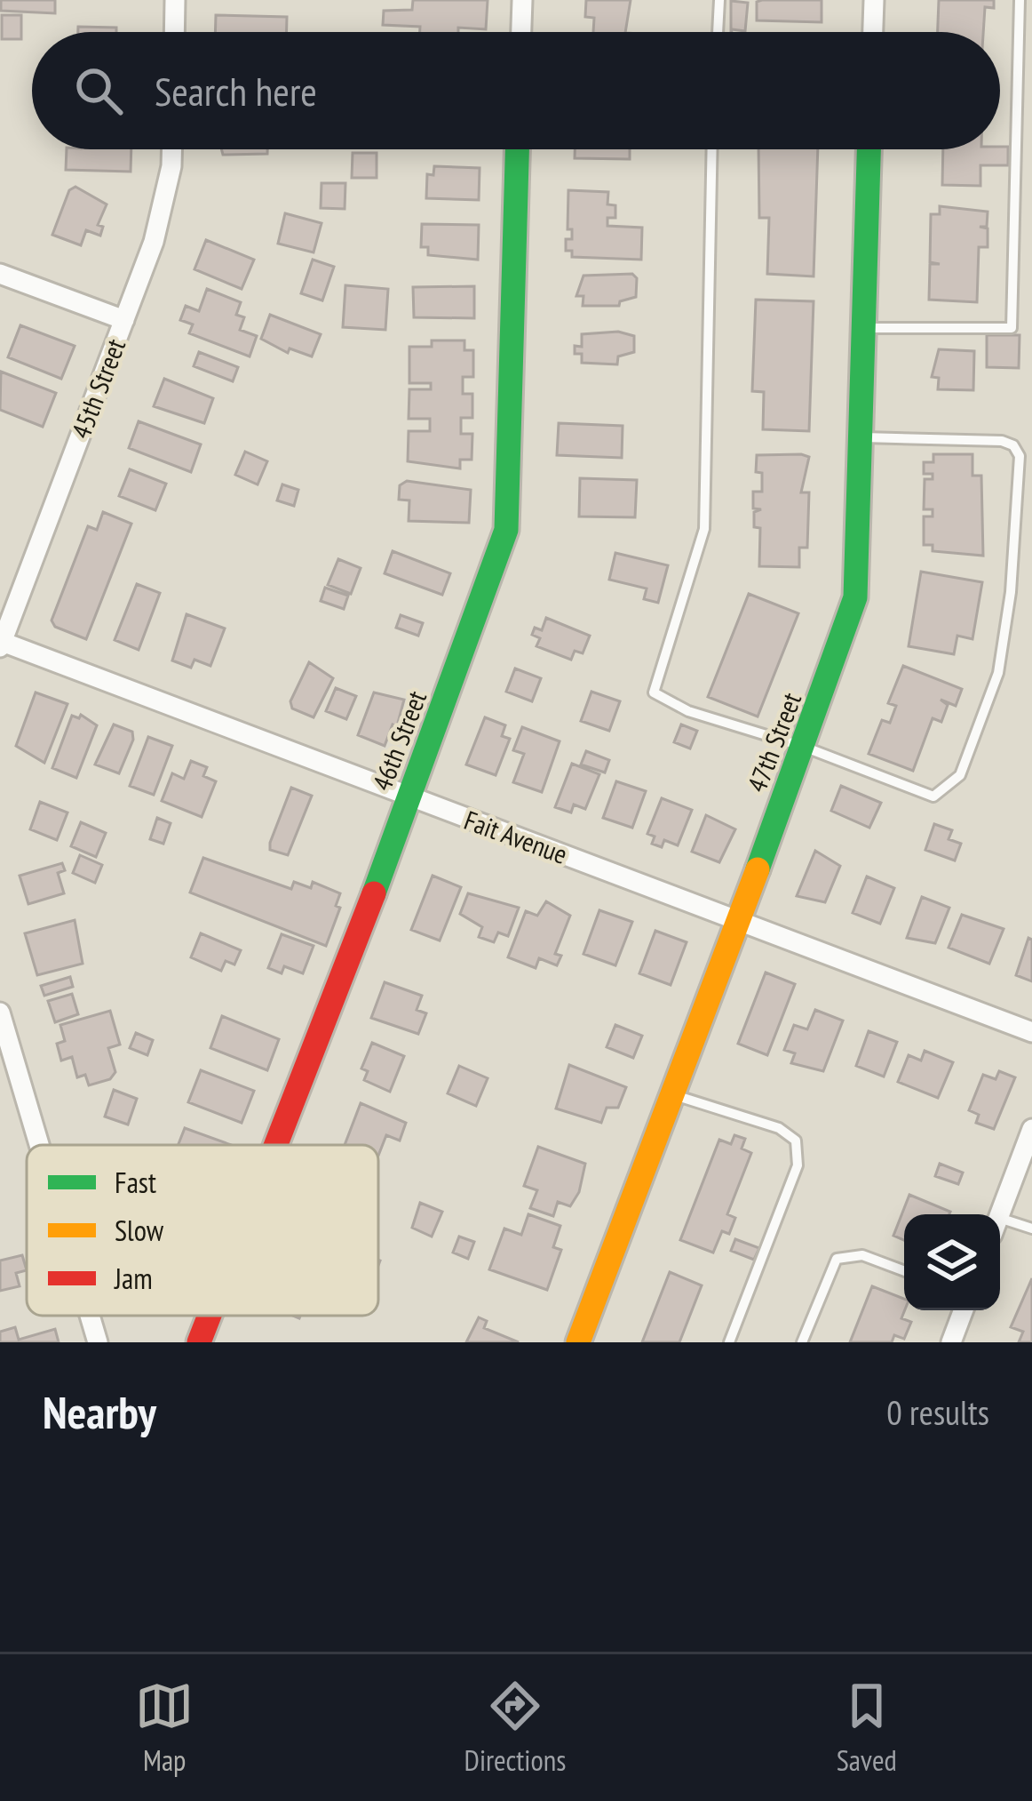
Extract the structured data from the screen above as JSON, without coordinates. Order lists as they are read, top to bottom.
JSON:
{
  "streets": {
    "street": [
      "45th Street",
      "46th Street",
      "47th Street",
      "Fait Avenue"
    ]
  },
  "crossings": [
    ["45th Street", "Fait Avenue"],
    ["46th Street", "Fait Avenue"],
    ["47th Street", "Fait Avenue"]
  ],
  "legend": ["Fast", "Slow", "Jam"],
  "page": {
    "search": "Search here",
    "heading": ["Nearby", "0 results"],
    "nav": ["Map", "Directions", "Saved"]
  }
}
